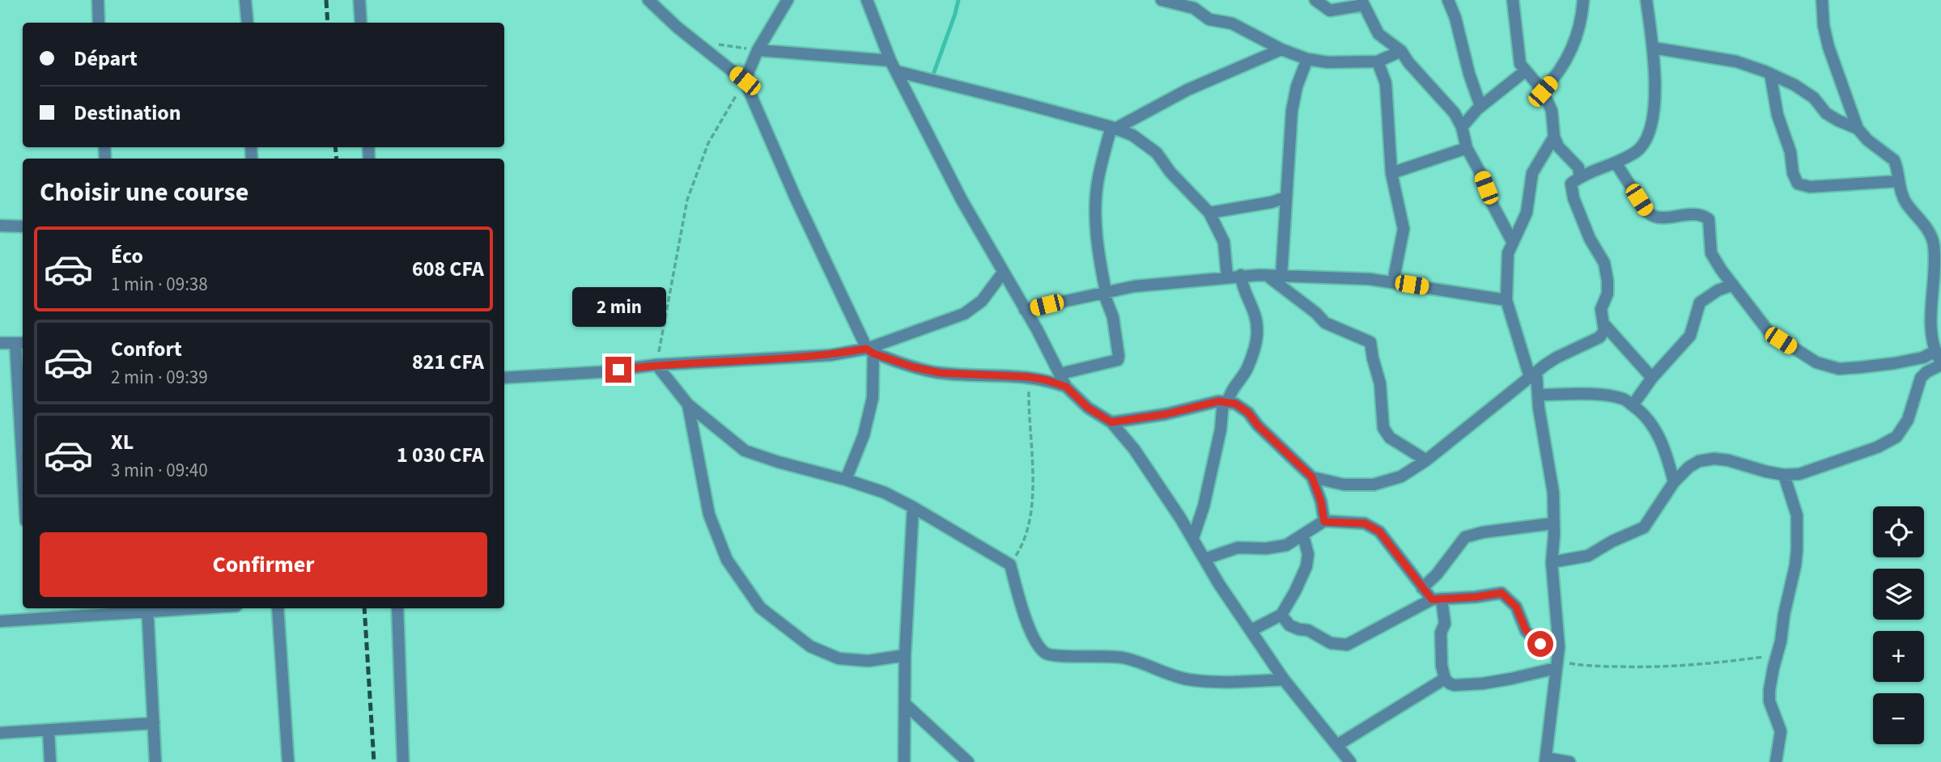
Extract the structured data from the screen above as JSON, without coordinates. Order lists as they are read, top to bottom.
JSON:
{
  "page": {
    "banner": ["Départ", "Destination"],
    "heading": "Choisir une course",
    "list": [
      {
        "name": "Éco",
        "note": "1 min · 09:38",
        "value": "608 CFA"
      },
      {
        "name": "Confort",
        "note": "2 min · 09:39",
        "value": "821 CFA"
      },
      {
        "name": "XL",
        "note": "3 min · 09:40",
        "value": "1 030 CFA"
      }
    ],
    "bubble": "2 min",
    "map_buttons": ["+", "−"],
    "buttons": "Confirmer"
  }
}
